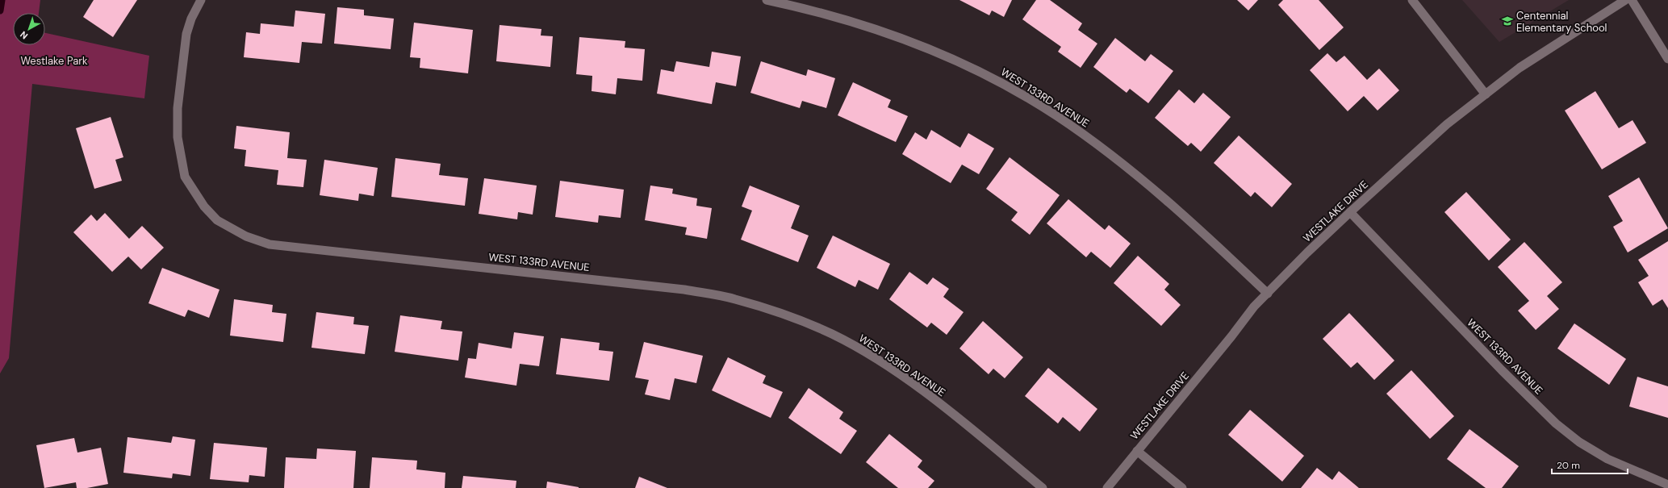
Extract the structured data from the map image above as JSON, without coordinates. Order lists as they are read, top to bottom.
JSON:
{
  "streets": {
    "street": ["WEST 133RD AVENUE", "WESTLAKE DRIVE"]
  },
  "crossings": [
    ["WEST 133RD AVENUE", "WESTLAKE DRIVE"]
  ],
  "parks": ["Westlake Park"],
  "places": {
    "school or university": ["Centennial Elementary School"]
  },
  "scale_bar": "20 m",
  "north": "bottom left"
}
